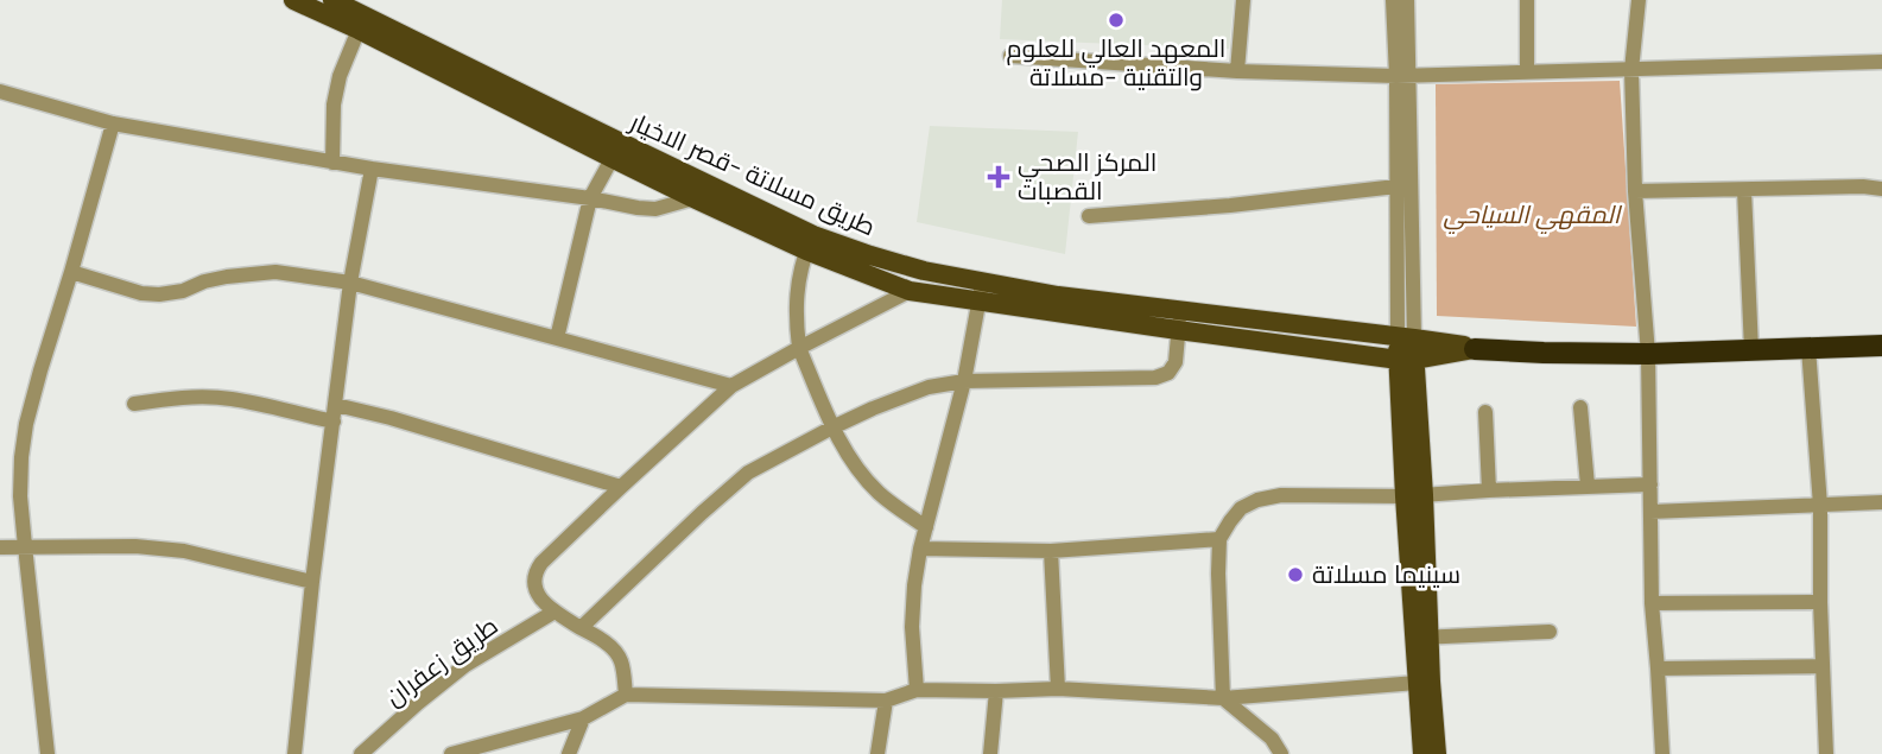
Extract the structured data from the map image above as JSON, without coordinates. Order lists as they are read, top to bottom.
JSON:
{
  "streets": {
    "main road": ["طريق مسلاتة -قصر الاخيار"],
    "street": ["طريق زعفران"]
  },
  "parks": ["المقهي السياحي"],
  "places": {
    "other": ["المعهد العالي للعلوم والتقنية -مسلاتة", "سينيما مسلاتة"],
    "health": ["المركز الصحي القصبات"]
  }
}
